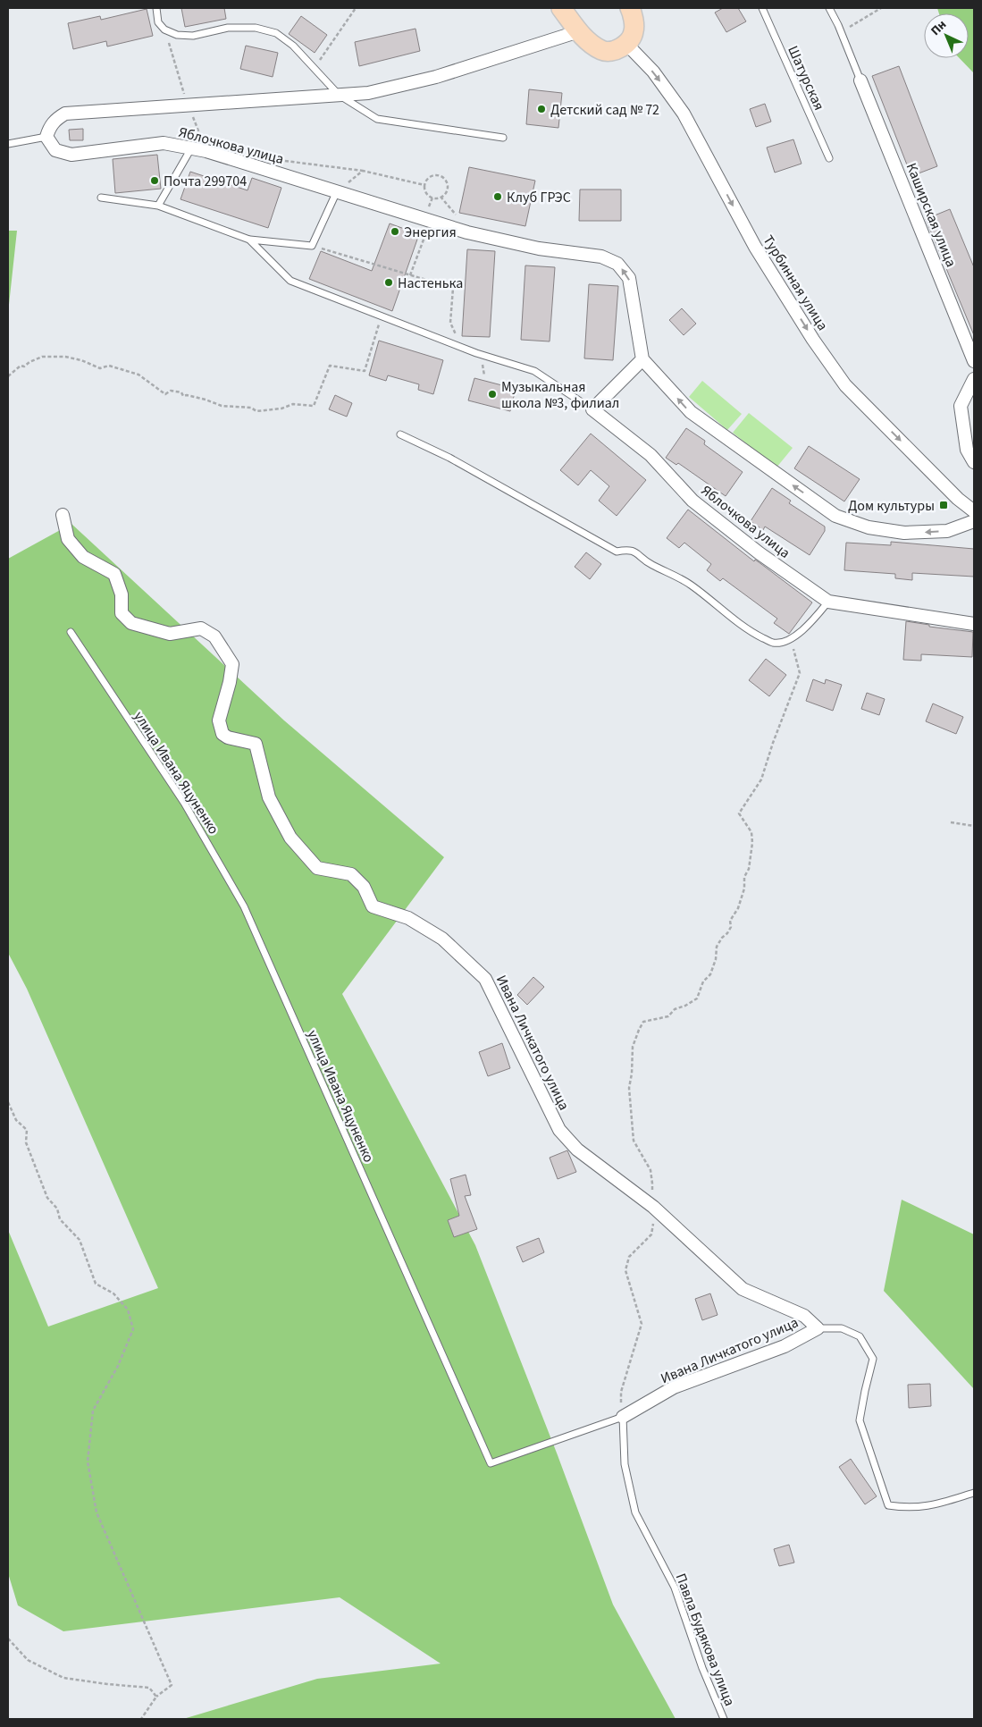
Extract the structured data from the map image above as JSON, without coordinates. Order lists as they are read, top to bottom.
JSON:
{
  "streets": {
    "street": [
      "Яблочкова улица",
      "Каширская улица",
      "Турбинная улица",
      "Ивана Личкатого улица"
    ],
    "lane": ["Шатурская", "улица Ивана Яцуненко", "Павла Будякова улица"]
  },
  "crossings": [
    ["улица Ивана Яцуненко", "Ивана Личкатого улица"],
    ["улица Ивана Яцуненко", "Павла Будякова улица"],
    ["Ивана Личкатого улица", "Павла Будякова улица"]
  ],
  "one_way": ["Турбинная улица"],
  "places": {
    "other": [
      "Детский сад № 72",
      "Почта 299704",
      "Клуб ГРЭС",
      "Энергия",
      "Настенька",
      "Музыкальная школа №3, филиал"
    ],
    "transit": ["Дом культуры"]
  },
  "north": "top left"
}
